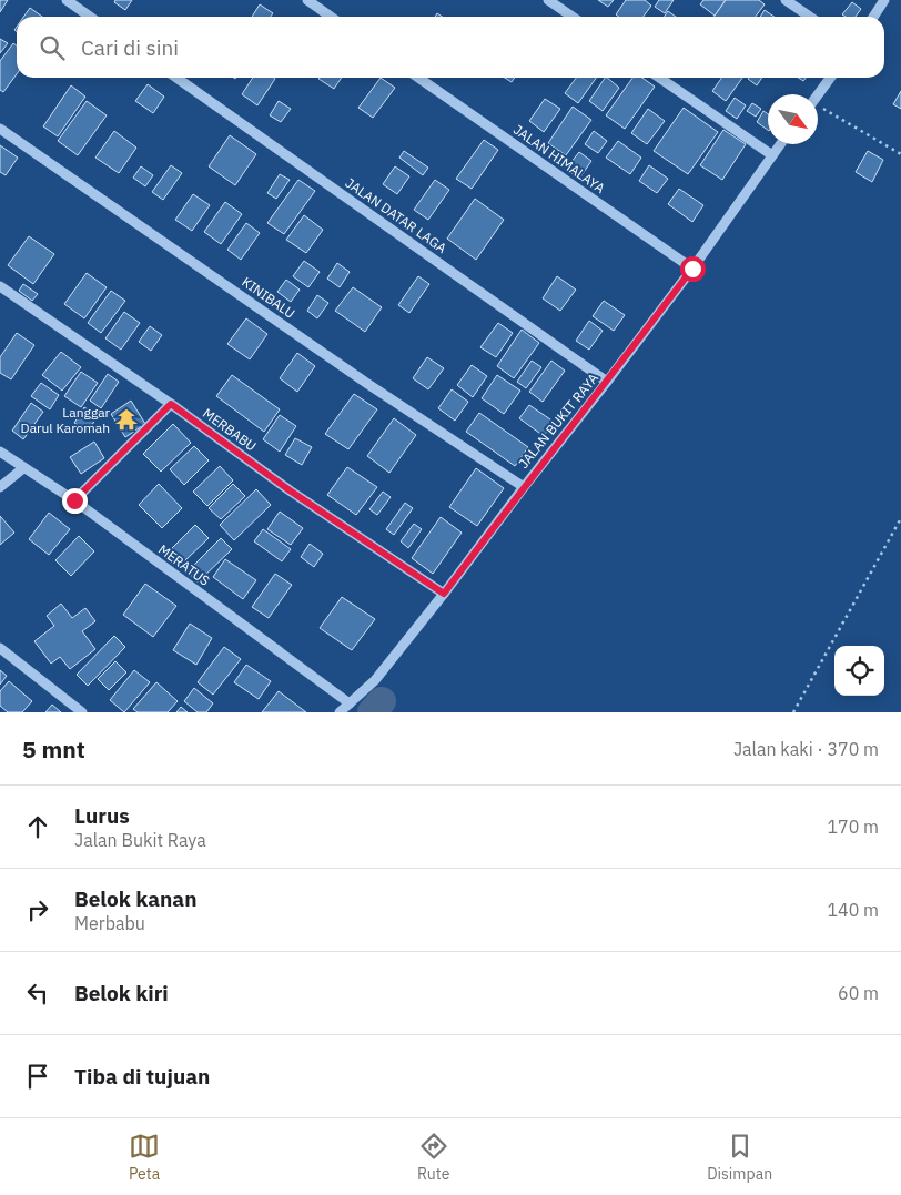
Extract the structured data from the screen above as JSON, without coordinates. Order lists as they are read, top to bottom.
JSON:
{
  "streets": {
    "street": [
      "JALAN HIMALAYA",
      "JALAN DATAR LAGA",
      "KINIBALU",
      "JALAN BUKIT RAYA",
      "MERBABU",
      "MERATUS"
    ]
  },
  "crossings": [
    ["JALAN HIMALAYA", "JALAN BUKIT RAYA"],
    ["JALAN DATAR LAGA", "JALAN BUKIT RAYA"],
    ["KINIBALU", "JALAN BUKIT RAYA"],
    ["JALAN BUKIT RAYA", "MERBABU"],
    ["JALAN BUKIT RAYA", "MERATUS"]
  ],
  "places": {
    "temple": ["Langgar Darul Karomah"]
  },
  "north": "bottom right",
  "page": {
    "search": "Cari di sini",
    "heading": ["5 mnt", "Jalan kaki · 370 m"],
    "list": [
      ["Lurus", "Jalan Bukit Raya", "170 m"],
      ["Belok kanan", "Merbabu", "140 m"],
      ["Belok kiri", "60 m"],
      "Tiba di tujuan"
    ],
    "nav": ["Peta", "Rute", "Disimpan"]
  }
}
